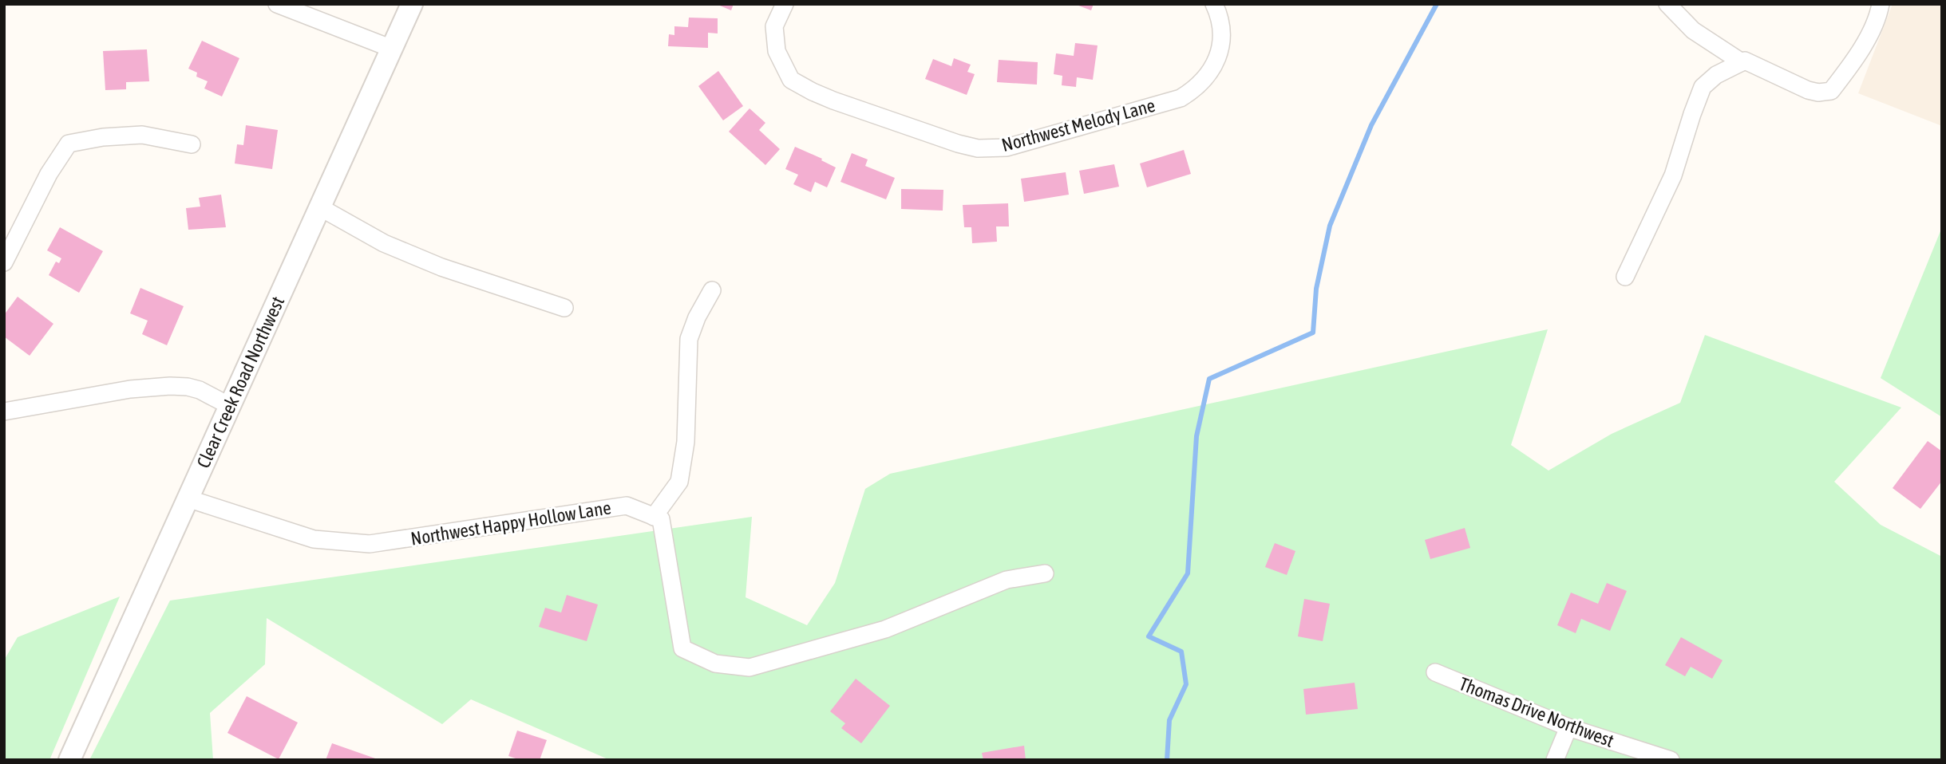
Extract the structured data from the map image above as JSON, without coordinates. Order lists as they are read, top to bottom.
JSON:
{
  "streets": {
    "main road": ["Clear Creek Road Northwest"],
    "street": ["Northwest Melody Lane", "Northwest Happy Hollow Lane", "Thomas Drive Northwest"]
  },
  "crossings": [
    ["Clear Creek Road Northwest", "Northwest Happy Hollow Lane"]
  ]
}
